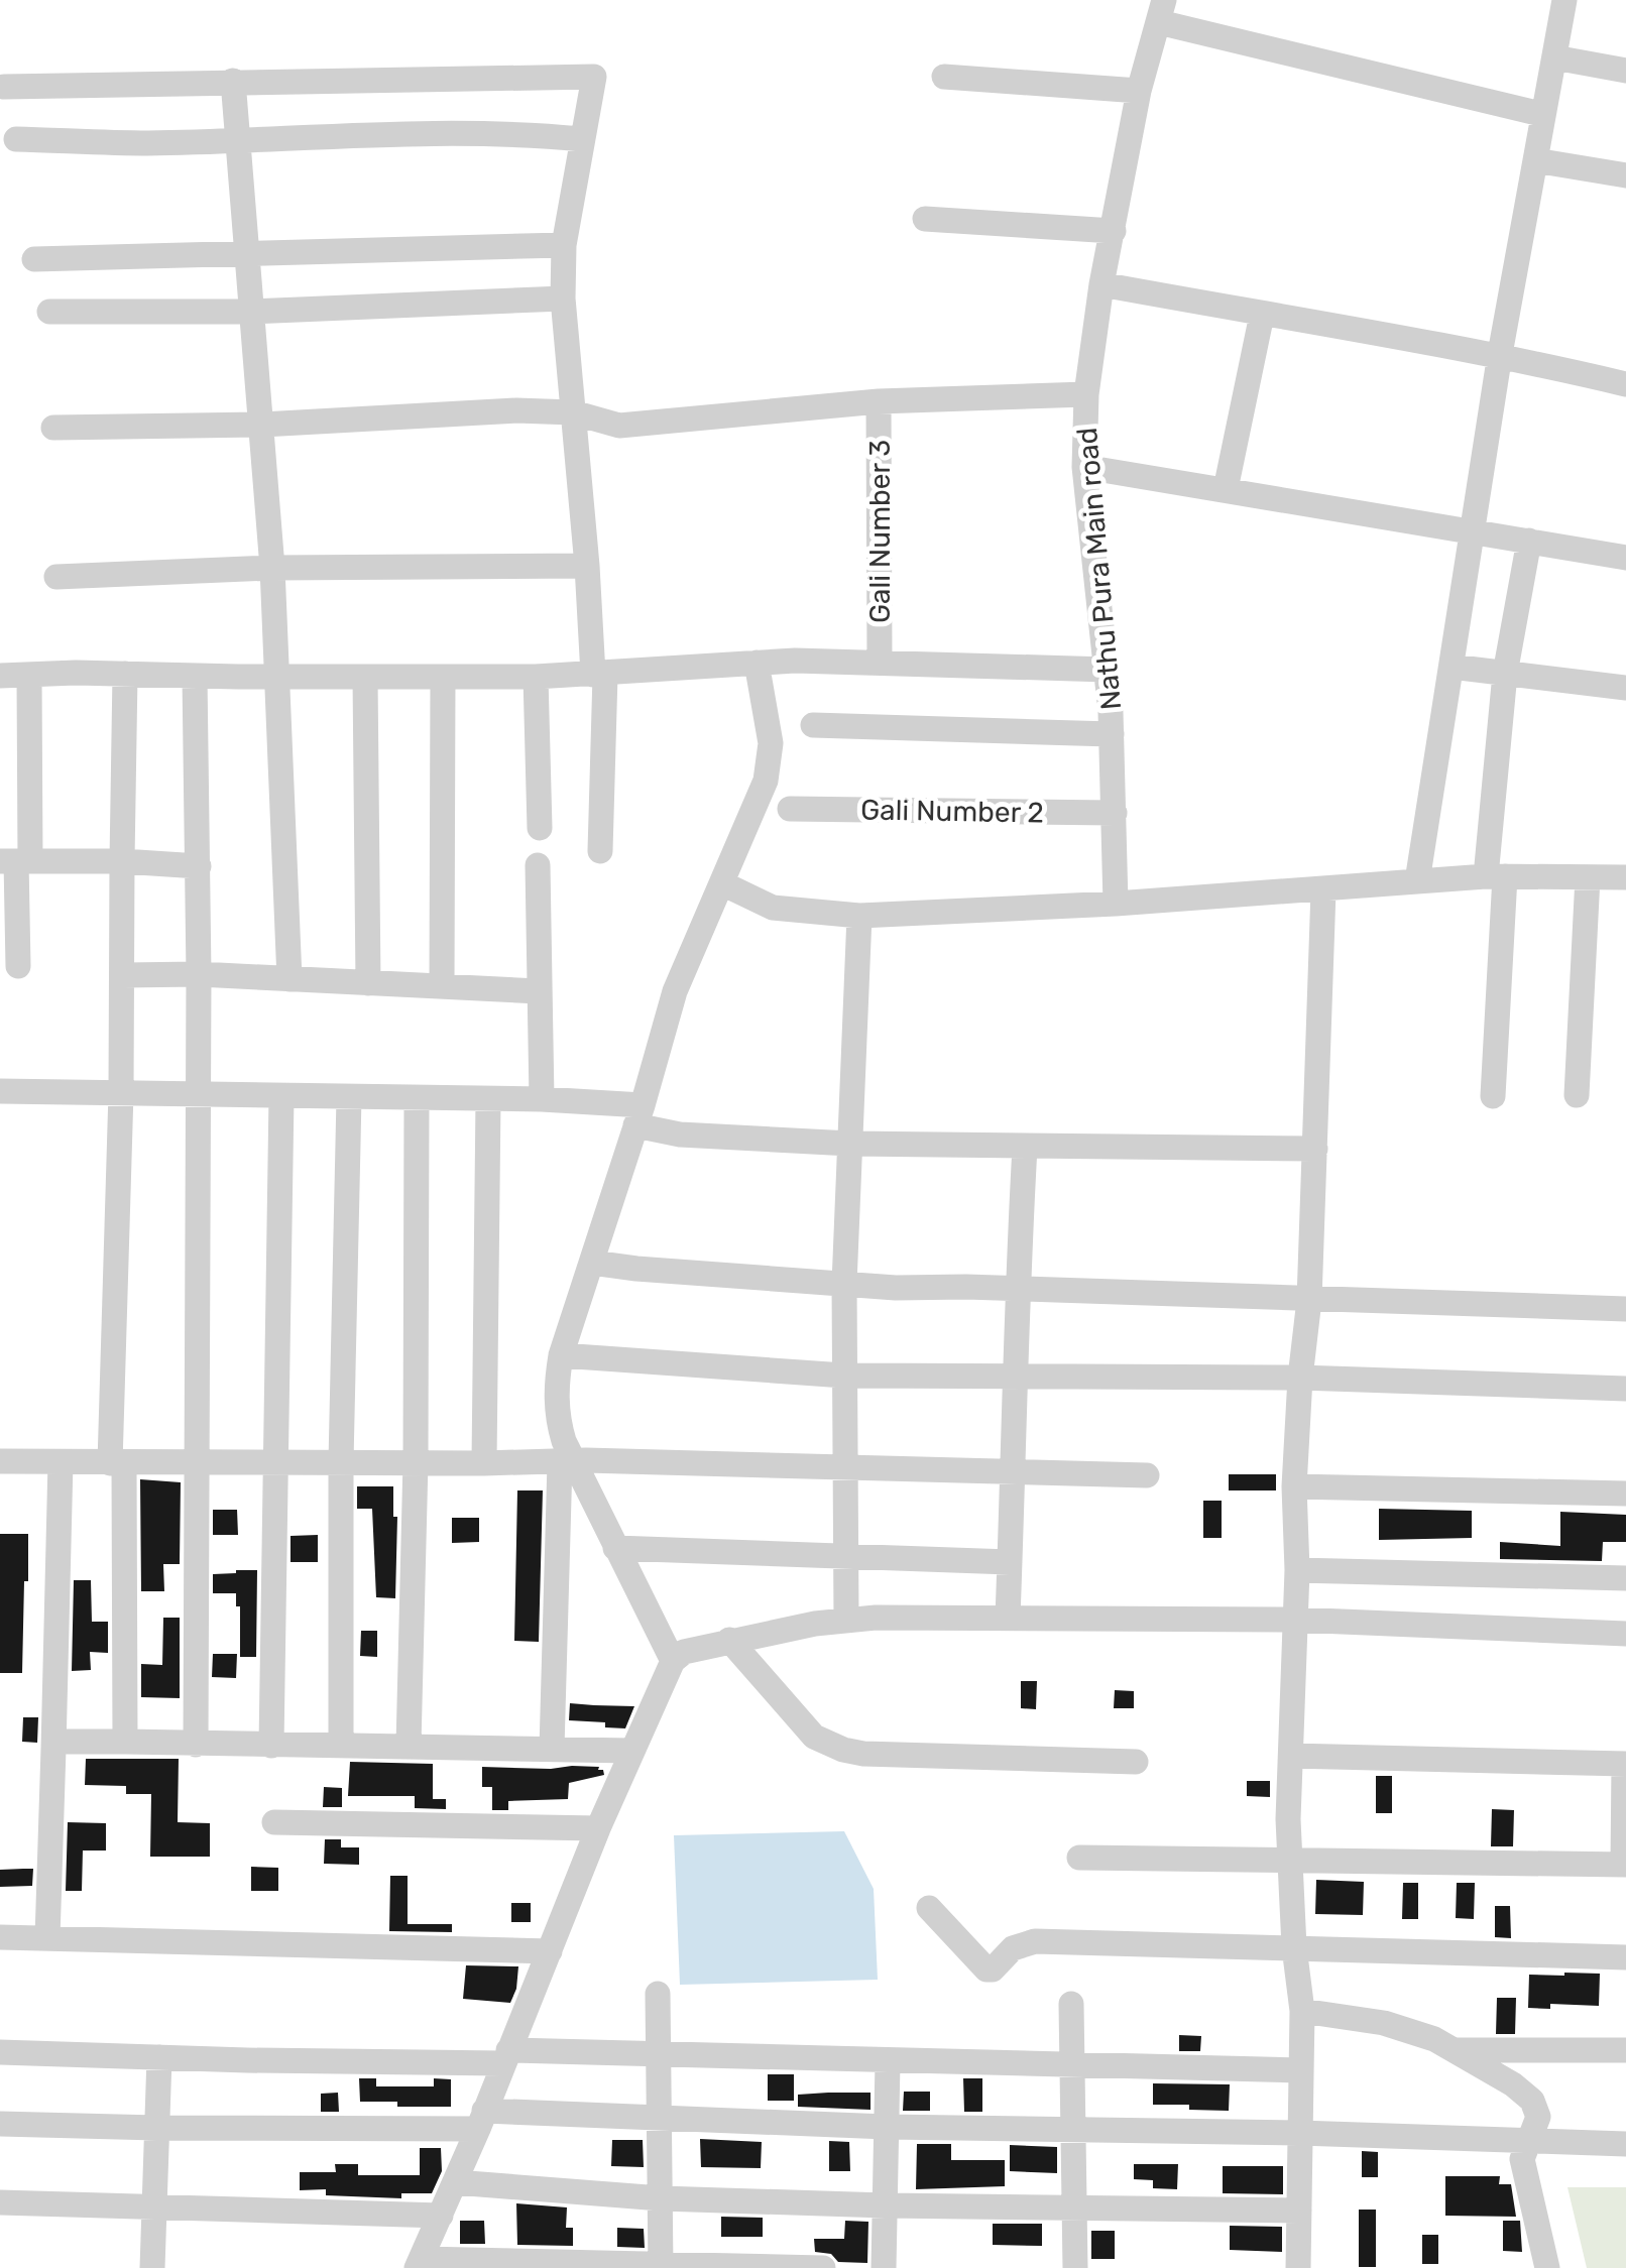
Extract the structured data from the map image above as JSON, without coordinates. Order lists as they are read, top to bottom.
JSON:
{
  "streets": {
    "street": ["Gali Number 3", "Nathu Pura Main road", "Gali Number 2"]
  },
  "crossings": [
    ["Nathu Pura Main road", "Gali Number 2"]
  ]
}
